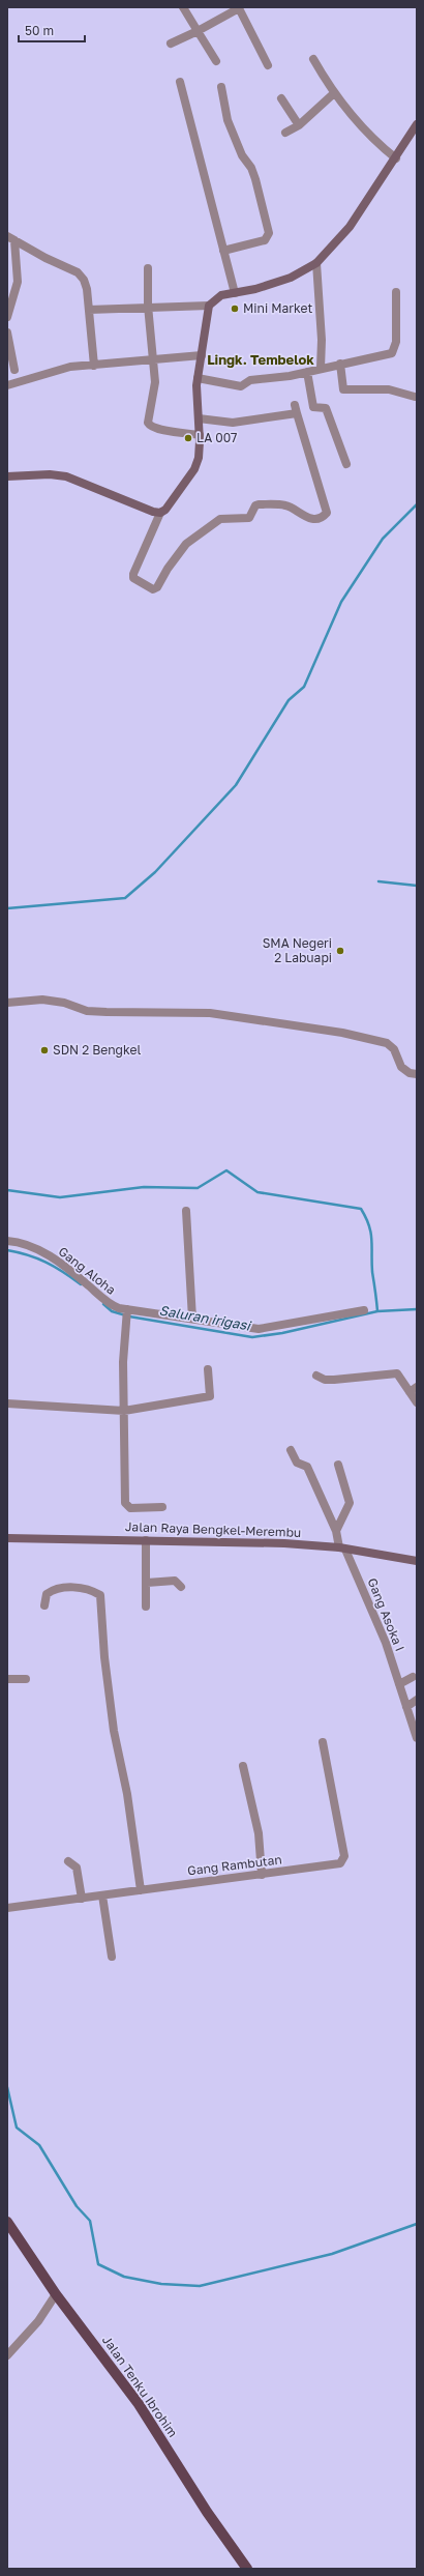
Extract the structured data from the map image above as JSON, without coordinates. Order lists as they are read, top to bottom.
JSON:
{
  "streets": {
    "main road": ["Jalan Tenku Ibrohim"],
    "street": [
      "Gang Aloha",
      "Jalan Raya Bengkel-Merembu",
      "Gang Asoka I",
      "Gang Rambutan"
    ]
  },
  "crossings": [
    ["Jalan Raya Bengkel-Merembu", "Gang Asoka I"]
  ],
  "districts": ["Lingk. Tembelok"],
  "water": ["Saluran irigasi"],
  "places": [
    "Mini Market",
    "LA 007",
    "SMA Negeri 2 Labuapi",
    "SDN 2 Bengkel"
  ],
  "scale_bar": "50 m"
}
